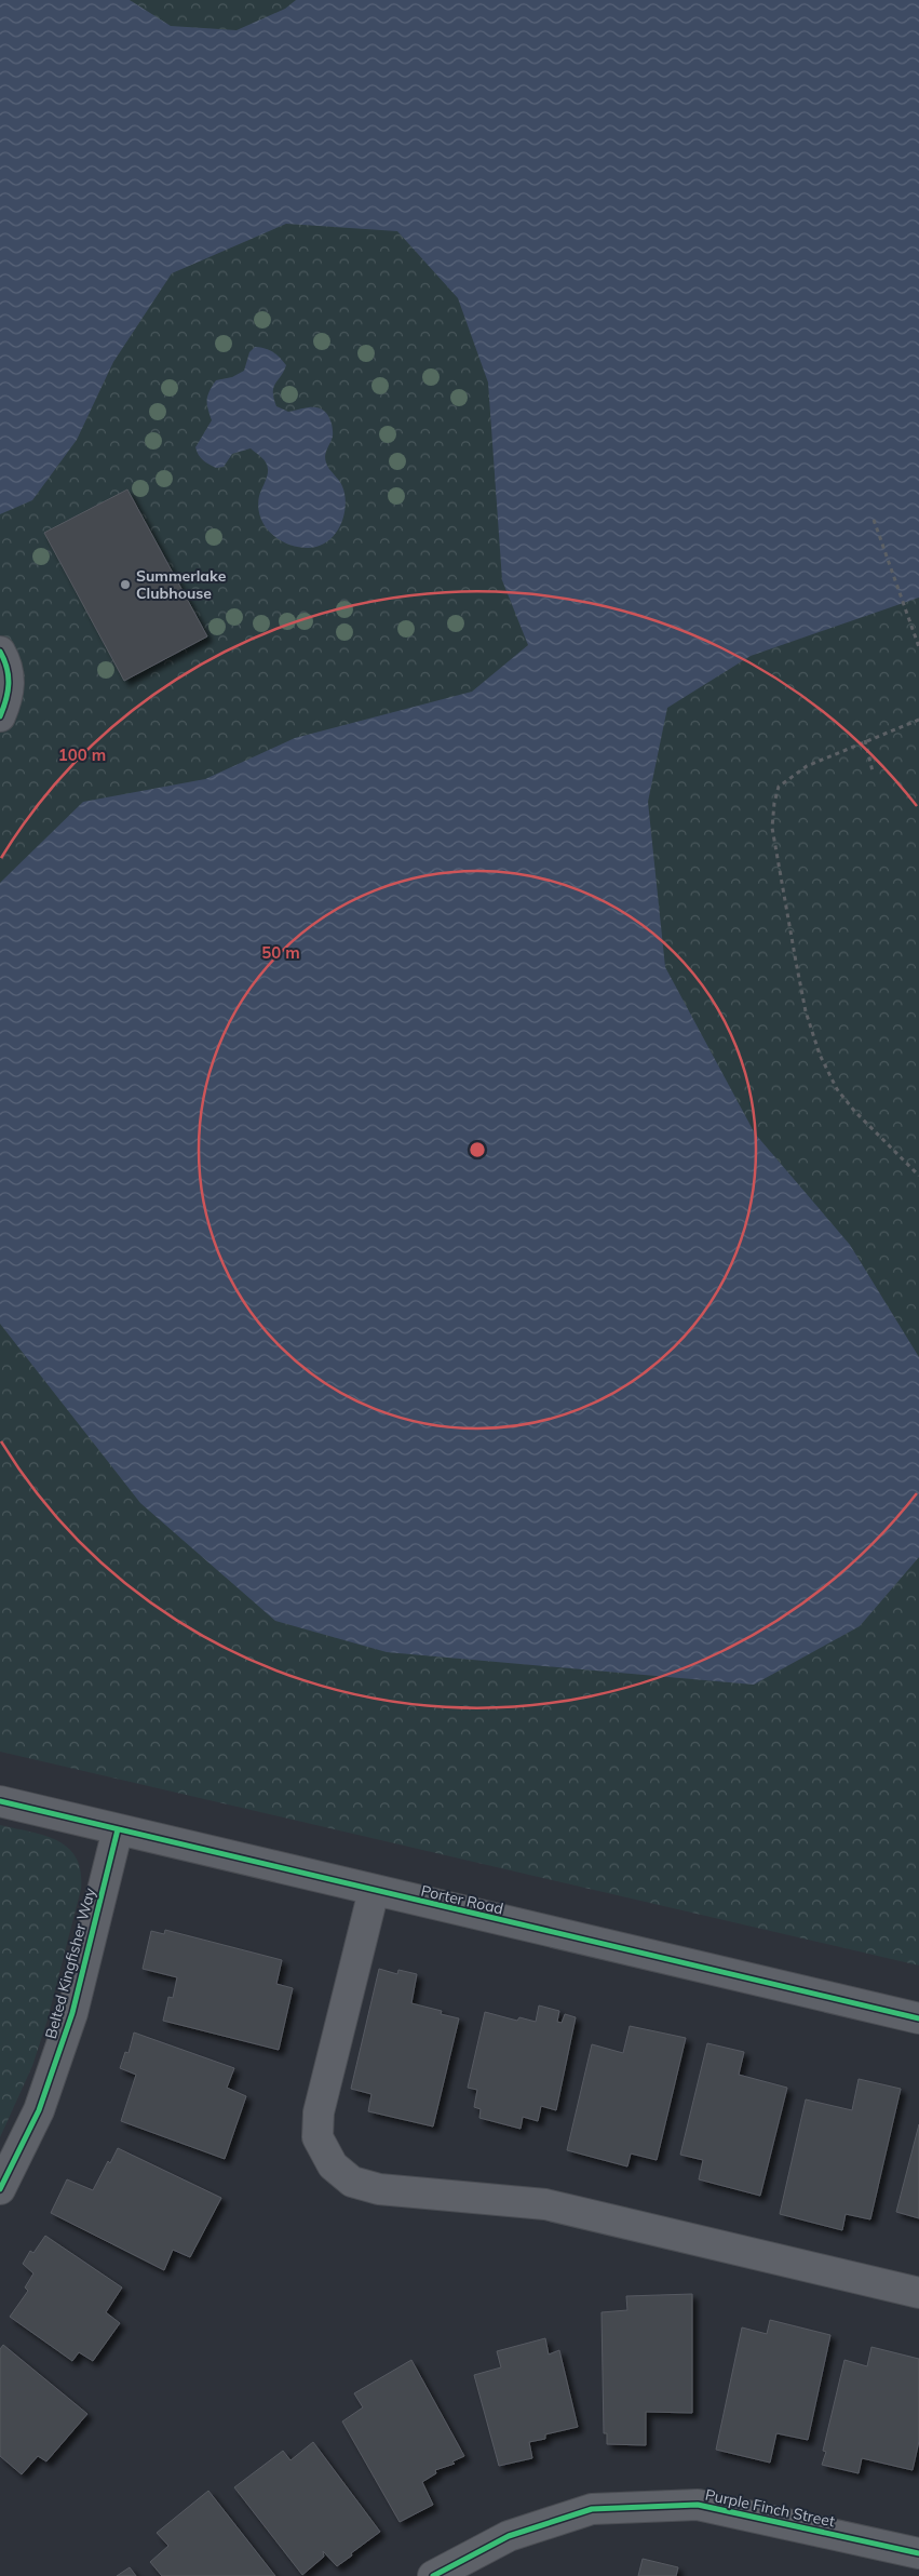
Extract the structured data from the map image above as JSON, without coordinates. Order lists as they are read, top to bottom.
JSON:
{
  "streets": {
    "street": ["Porter Road", "Belted Kingfisher Way", "Purple Finch Street"]
  },
  "crossings": [
    ["Porter Road", "Belted Kingfisher Way"]
  ],
  "places": ["Summerlake Clubhouse"],
  "rings": ["100 m", "50 m"]
}
